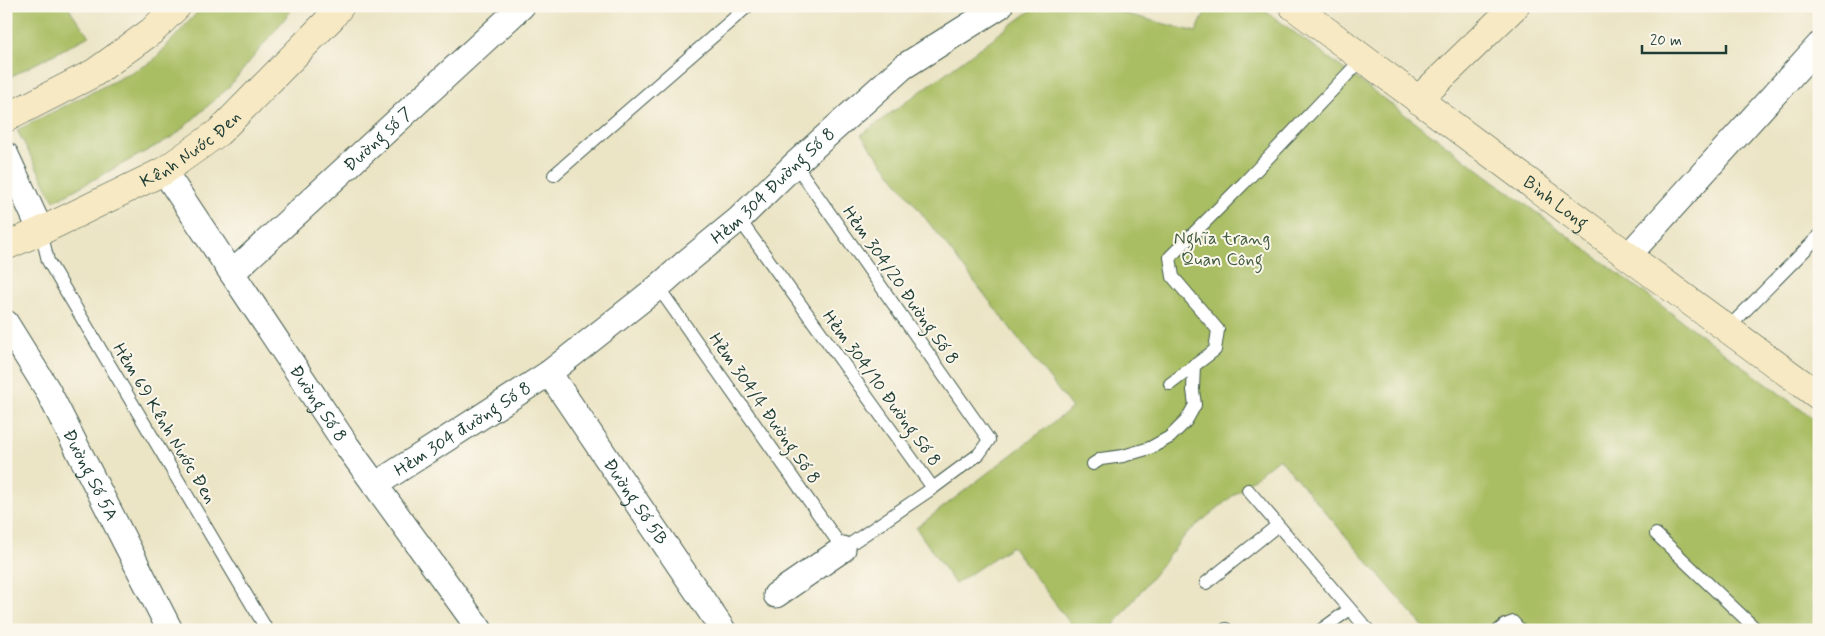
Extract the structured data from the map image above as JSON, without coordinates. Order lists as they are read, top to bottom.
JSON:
{
  "streets": {
    "street": [
      "Đường số 7",
      "Kênh Nước Đen",
      "Hẻm 304 Đường Số 8",
      "Bình Long",
      "Đường Số 8",
      "Hẻm 304 đường Số 8",
      "Đường Số 5A",
      "Đường Số 5B"
    ],
    "lane": [
      "Hẻm 304/20 Đường Số 8",
      "Hẻm 304/10 Đường Số 8",
      "Hẻm 304/4 Đường Số 8",
      "Hẻm 69 Kênh Nước Đen"
    ]
  },
  "crossings": [
    ["Đường số 7", "Đường Số 8"],
    ["Kênh Nước Đen", "Đường Số 8"],
    ["Kênh Nước Đen", "Hẻm 69 Kênh Nước Đen"],
    ["Hẻm 304 Đường Số 8", "Hẻm 304/20 Đường Số 8"],
    ["Hẻm 304 Đường Số 8", "Hẻm 304/10 Đường Số 8"],
    ["Hẻm 304 Đường Số 8", "Hẻm 304/4 Đường Số 8"],
    ["Hẻm 304 Đường Số 8", "Hẻm 304 đường Số 8"],
    ["Hẻm 304 Đường Số 8", "Đường Số 5B"],
    ["Hẻm 304/20 Đường Số 8", "Hẻm 304/10 Đường Số 8"],
    ["Hẻm 304/10 Đường Số 8", "Hẻm 304/4 Đường Số 8"],
    ["Đường Số 8", "Hẻm 304 đường Số 8"],
    ["Hẻm 304 đường Số 8", "Đường Số 5B"]
  ],
  "parks": ["Nghĩa trang Quan Công"],
  "scale_bar": "20 m"
}
